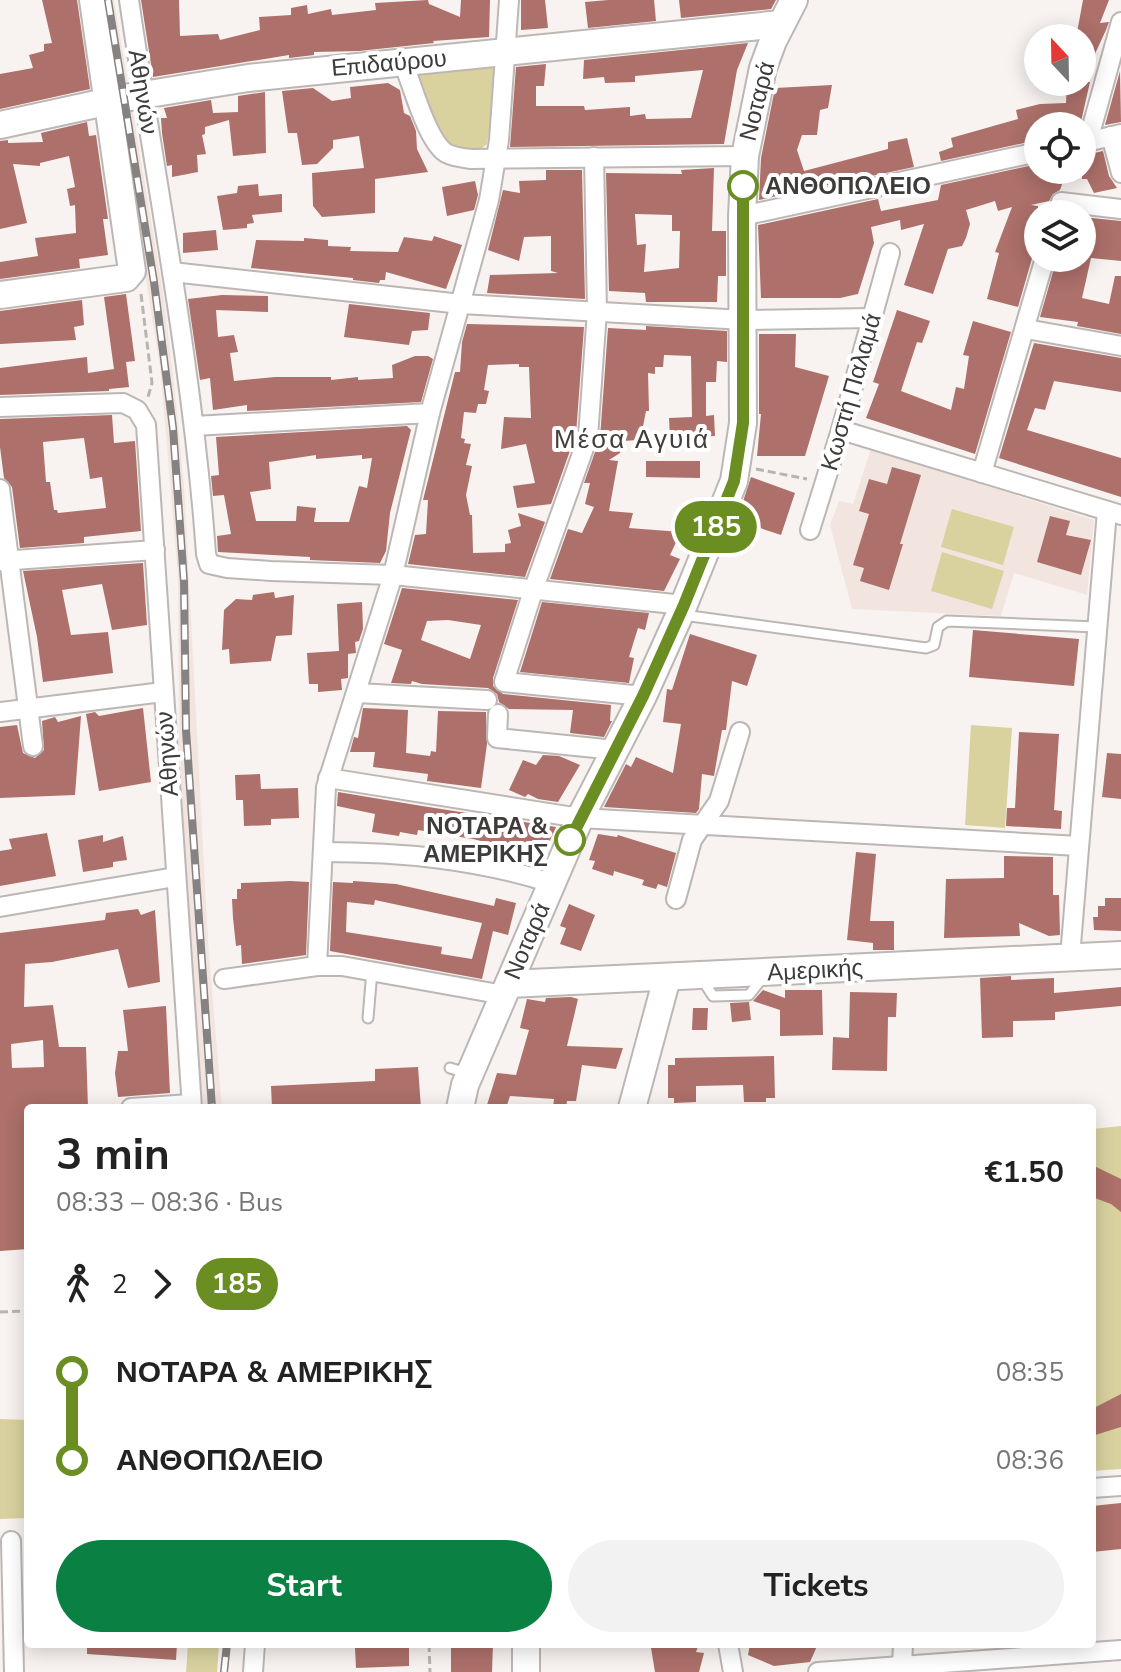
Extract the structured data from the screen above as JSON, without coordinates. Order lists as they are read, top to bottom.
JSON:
{
  "streets": {
    "street": [
      "Επιδαύρου",
      "Αθηνών",
      "Νοταρά",
      "Κωστή Παλαμά",
      "Αμερικής"
    ]
  },
  "crossings": [
    ["Επιδαύρου", "Αθηνών"],
    ["Επιδαύρου", "Νοταρά"],
    ["Νοταρά", "Αμερικής"]
  ],
  "districts": ["Μέσα Αγυιά"],
  "places": ["ΑΝΘΟΠΩΛΕΙΟ", "ΝΟΤΑΡΑ & ΑΜΕΡΙΚΗΣ"],
  "lines": ["bus line 185"],
  "north": "top",
  "page": {
    "on_map": "185",
    "heading": ["3 min", "08:33 – 08:36 · Bus", "€1.50"],
    "legs": ["2", "185"],
    "list": [
      {
        "name": "ΝΟΤΑΡΑ & ΑΜΕΡΙΚΗΣ",
        "value": "08:35"
      },
      {
        "name": "ΑΝΘΟΠΩΛΕΙΟ",
        "value": "08:36"
      }
    ],
    "buttons": ["Start", "Tickets"]
  }
}
